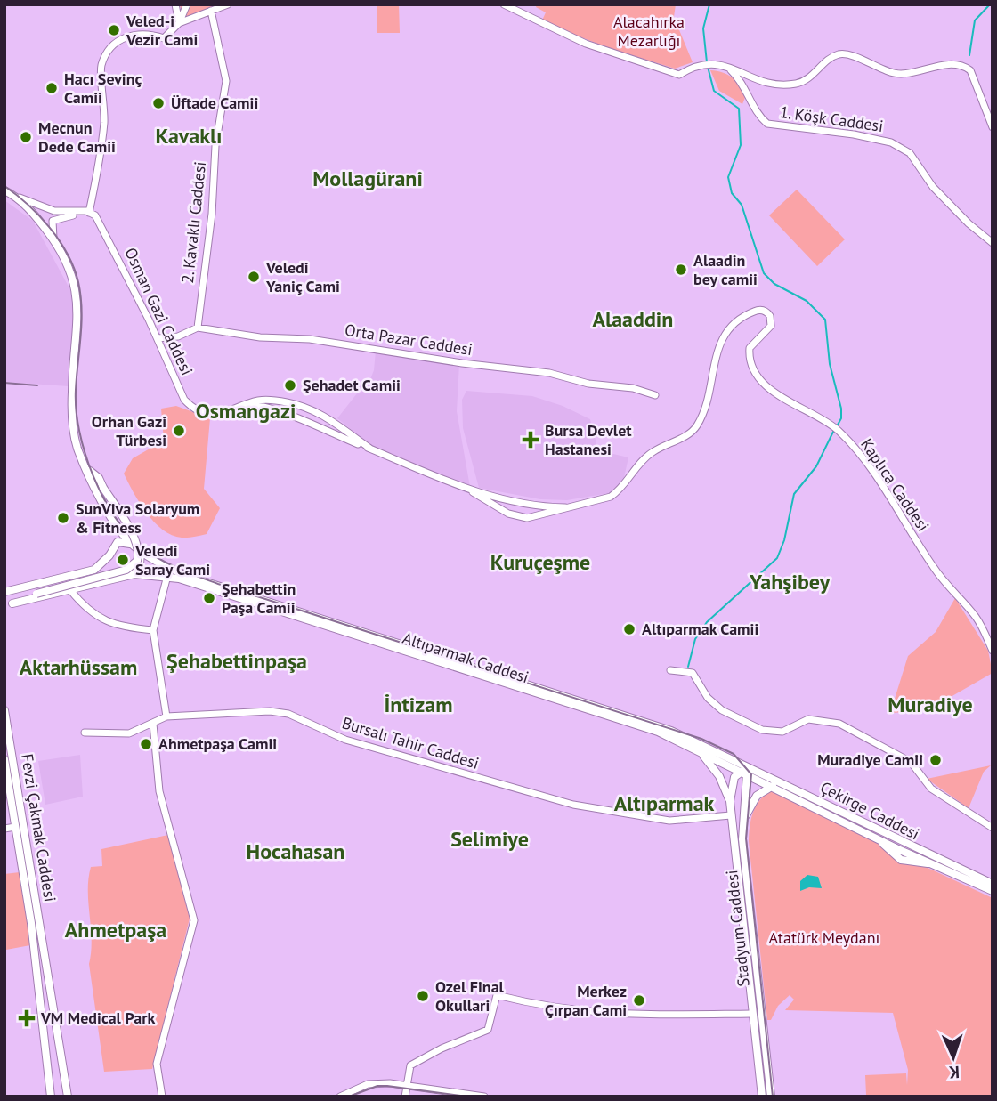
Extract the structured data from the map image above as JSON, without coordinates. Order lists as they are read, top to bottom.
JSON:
{
  "streets": {
    "main road": [
      "1. Köşk Caddesi",
      "2. Kavaklı Caddesi",
      "Osman Gazi Caddesi",
      "Orta Pazar Caddesi",
      "Kaplıca Caddesi",
      "Altıparmak Caddesi",
      "Bursalı Tahir Caddesi",
      "Çekirge Caddesi",
      "Fevzi Çakmak Caddesi",
      "Stadyum Caddesi"
    ]
  },
  "crossings": [
    ["2. Kavaklı Caddesi", "Orta Pazar Caddesi"],
    ["Osman Gazi Caddesi", "Orta Pazar Caddesi"],
    ["Altıparmak Caddesi", "Çekirge Caddesi"],
    ["Altıparmak Caddesi", "Stadyum Caddesi"],
    ["Çekirge Caddesi", "Stadyum Caddesi"]
  ],
  "districts": [
    "Kavaklı",
    "Mollagürani",
    "Alaaddin",
    "Osmangazi",
    "Kuruçeşme",
    "Yahşibey",
    "Şehabettinpaşa",
    "Aktarhüssam",
    "İntizam",
    "Muradiye",
    "Altıparmak",
    "Selimiye",
    "Hocahasan",
    "Ahmetpaşa"
  ],
  "parks": ["Alacahırka Mezarlığı", "Atatürk Meydanı"],
  "places": {
    "other": [
      "Veled-i Vezir Cami",
      "Hacı Sevinç Camii",
      "Üftade Camii",
      "Mecnun Dede Camii",
      "Alaadin bey camii",
      "Veledi Yaniç Cami",
      "Şehadet Camii",
      "Orhan Gazi Türbesi",
      "SunViva Solaryum & Fitness",
      "Veledi Saray Cami",
      "Şehabettin Paşa Camii",
      "Altıparmak Camii",
      "Ahmetpaşa Camii",
      "Muradiye Camii",
      "Ozel Final Okullari",
      "Merkez Çırpan Cami"
    ],
    "health": ["Bursa Devlet Hastanesi", "VM Medical Park"]
  },
  "north": "bottom"
}
